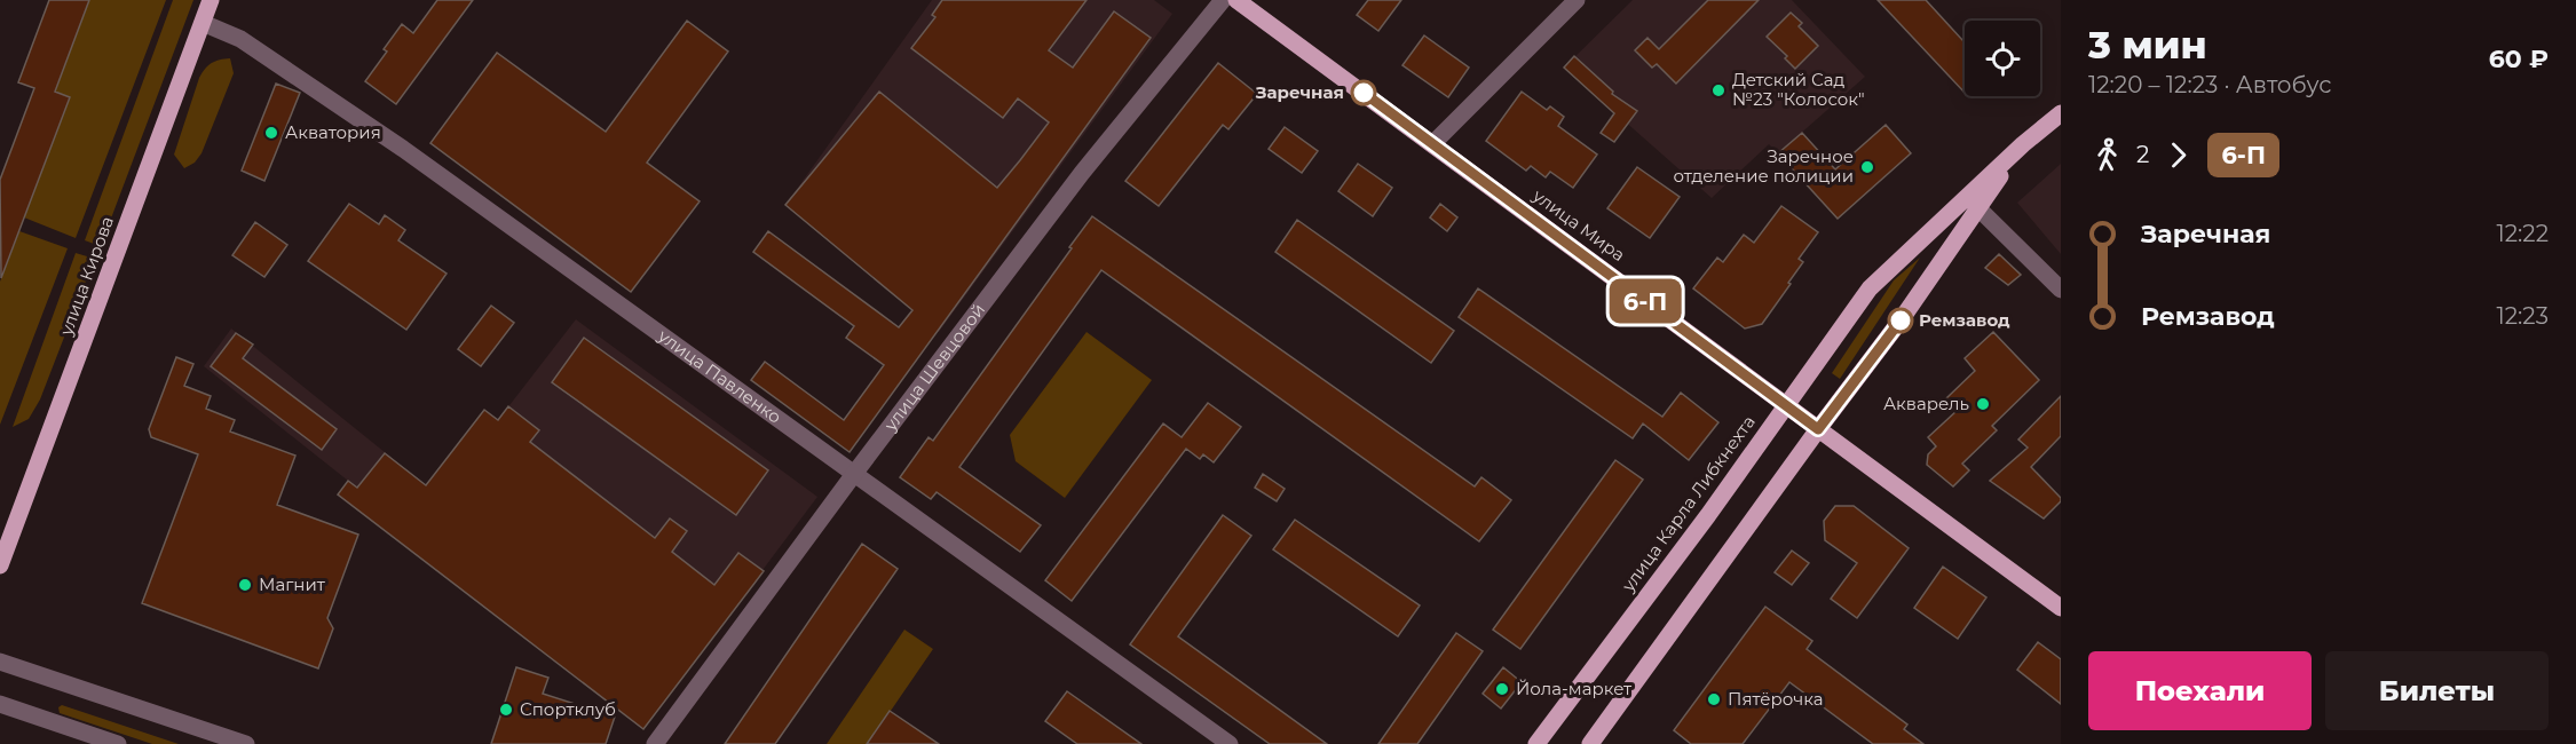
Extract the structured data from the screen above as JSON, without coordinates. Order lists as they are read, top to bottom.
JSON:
{
  "streets": {
    "main road": ["улица Мира", "улица Кирова", "улица Карла Либкнехта"],
    "street": ["улица Шевцовой", "улица Павленко"]
  },
  "crossings": [
    ["улица Мира", "улица Карла Либкнехта"],
    ["улица Кирова", "улица Павленко"],
    ["улица Шевцовой", "улица Павленко"]
  ],
  "places": [
    "Детский Сад №23 \"Колосок\"",
    "Заречная",
    "Акватория",
    "Заречное отделение полиции",
    "Ремзавод",
    "Акварель",
    "Магнит",
    "Йола-маркет",
    "Пятёрочка",
    "Спортклуб"
  ],
  "lines": ["bus line 6-П"],
  "page": {
    "on_map": "6-П",
    "heading": ["3 мин", "12:20 – 12:23 · Автобус", "60 ₽"],
    "legs": ["2", "6-П"],
    "list": [
      {
        "name": "Заречная",
        "value": "12:22"
      },
      {
        "name": "Ремзавод",
        "value": "12:23"
      }
    ],
    "buttons": ["Поехали", "Билеты"]
  }
}
